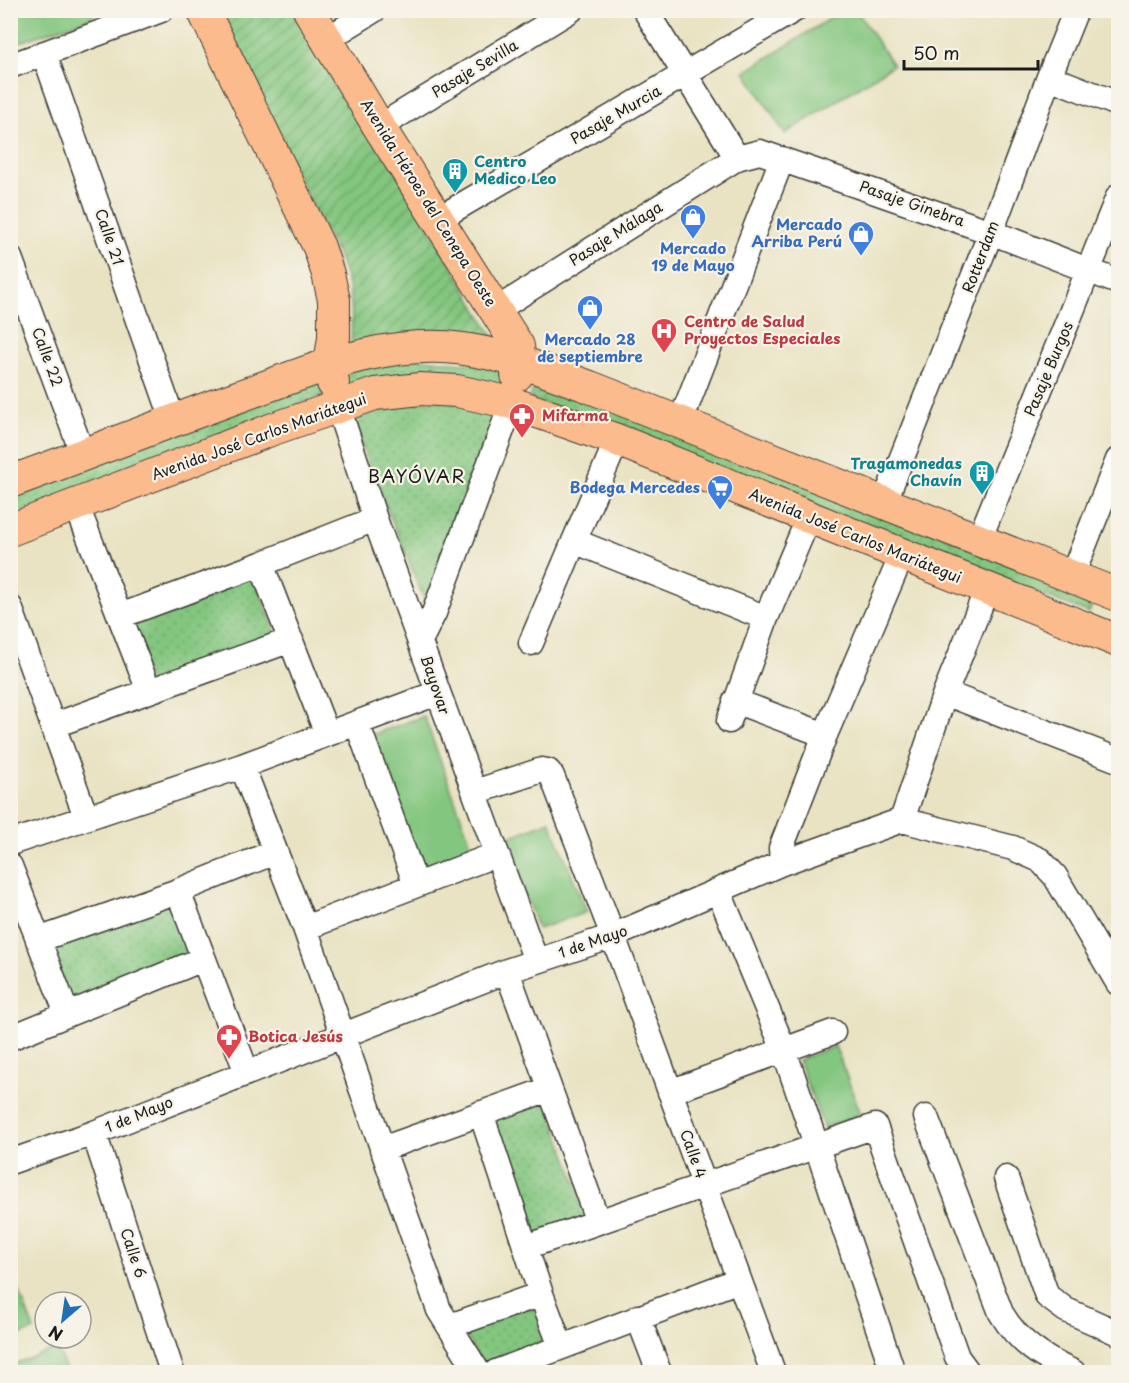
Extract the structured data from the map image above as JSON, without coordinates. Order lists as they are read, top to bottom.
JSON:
{
  "streets": {
    "main road": ["Avenida Héroes del Cenepa Oeste", "Avenida José Carlos Mariátegui"],
    "street": [
      "Pasaje Sevilla",
      "Pasaje Murcia",
      "Pasaje Ginebra",
      "Pasaje Málaga",
      "Calle 21",
      "Rotterdam",
      "Calle 22",
      "Pasaje Burgos",
      "Bayovar",
      "1 de Mayo",
      "Calle 4",
      "Calle 6"
    ]
  },
  "crossings": [
    ["Pasaje Sevilla", "Avenida Héroes del Cenepa Oeste"],
    ["Pasaje Murcia", "Avenida Héroes del Cenepa Oeste"],
    ["Avenida Héroes del Cenepa Oeste", "Pasaje Málaga"],
    ["Avenida Héroes del Cenepa Oeste", "Avenida José Carlos Mariátegui"],
    ["Pasaje Ginebra", "Pasaje Málaga"],
    ["Pasaje Ginebra", "Rotterdam"],
    ["Pasaje Ginebra", "Pasaje Burgos"],
    ["Avenida José Carlos Mariátegui", "Bayovar"],
    ["Bayovar", "1 de Mayo"],
    ["Bayovar", "Calle 4"],
    ["1 de Mayo", "Calle 4"],
    ["1 de Mayo", "Calle 6"]
  ],
  "districts": ["BAYÓVAR"],
  "places": {
    "building": ["Centro Medico Leo", "Tragamonedas Chavín"],
    "shop": ["Mercado 19 de Mayo", "Mercado Arriba Perú", "Mercado 28 de septiembre"],
    "hospital": ["Centro de Salud Proyectos Especiales"],
    "pharmacy": ["Mifarma", "Botica Jesús"],
    "supermarket": ["Bodega Mercedes"]
  },
  "scale_bar": "50 m",
  "north": "bottom left"
}
